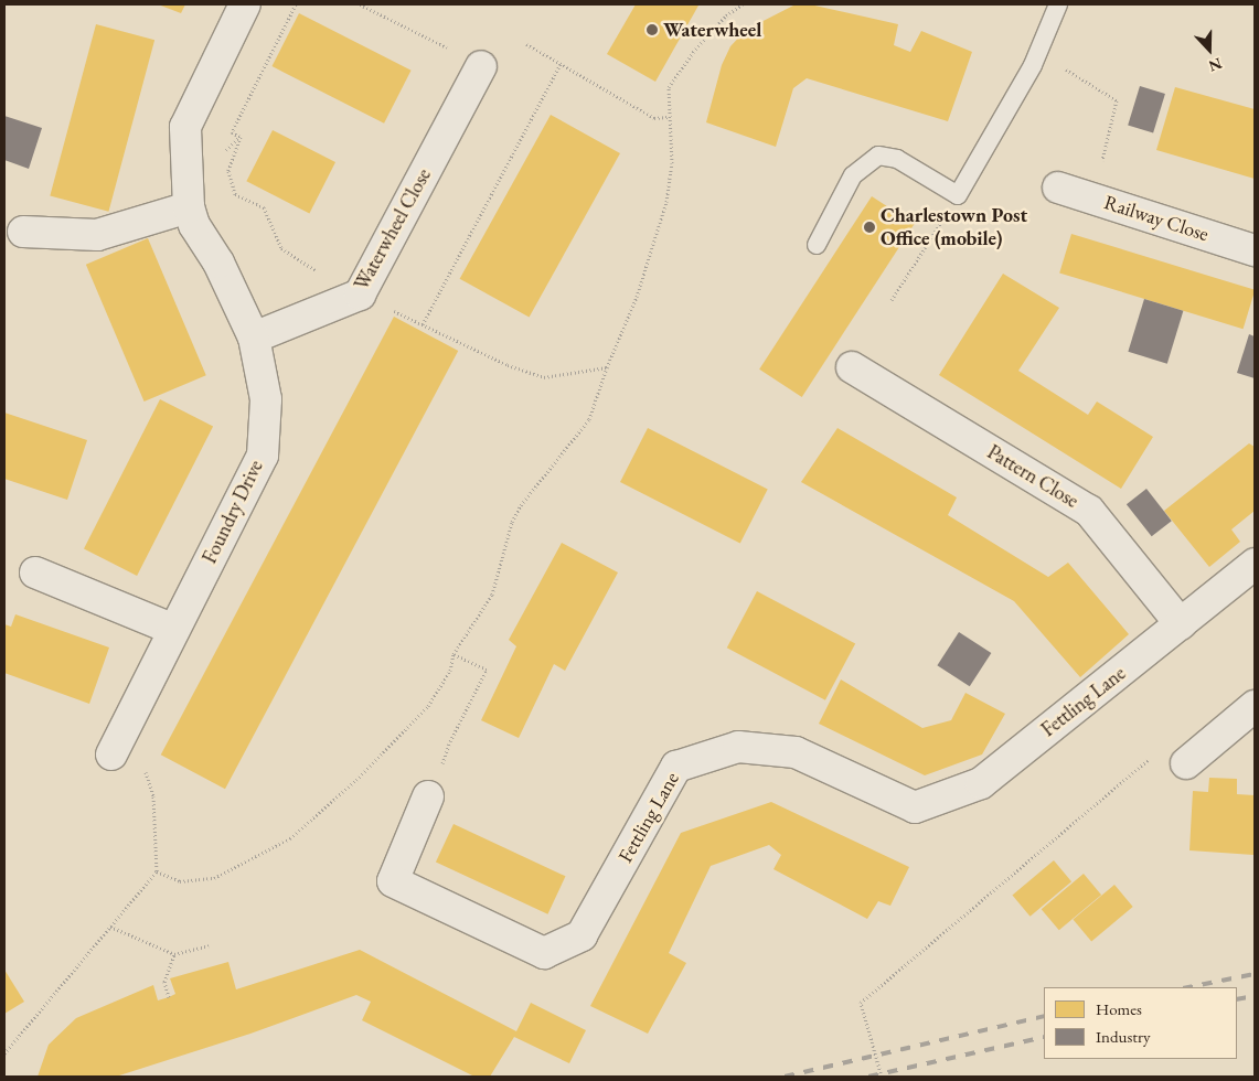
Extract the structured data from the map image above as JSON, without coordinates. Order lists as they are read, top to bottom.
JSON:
{
  "streets": {
    "street": [
      "Railway Close",
      "Waterwheel Close",
      "Pattern Close",
      "Foundry Drive",
      "Fettling Lane"
    ]
  },
  "crossings": [
    ["Waterwheel Close", "Foundry Drive"],
    ["Pattern Close", "Fettling Lane"]
  ],
  "places": ["Waterwheel", "Charlestown Post Office (mobile)"],
  "legend": ["Homes", "Industry"],
  "north": "bottom"
}
